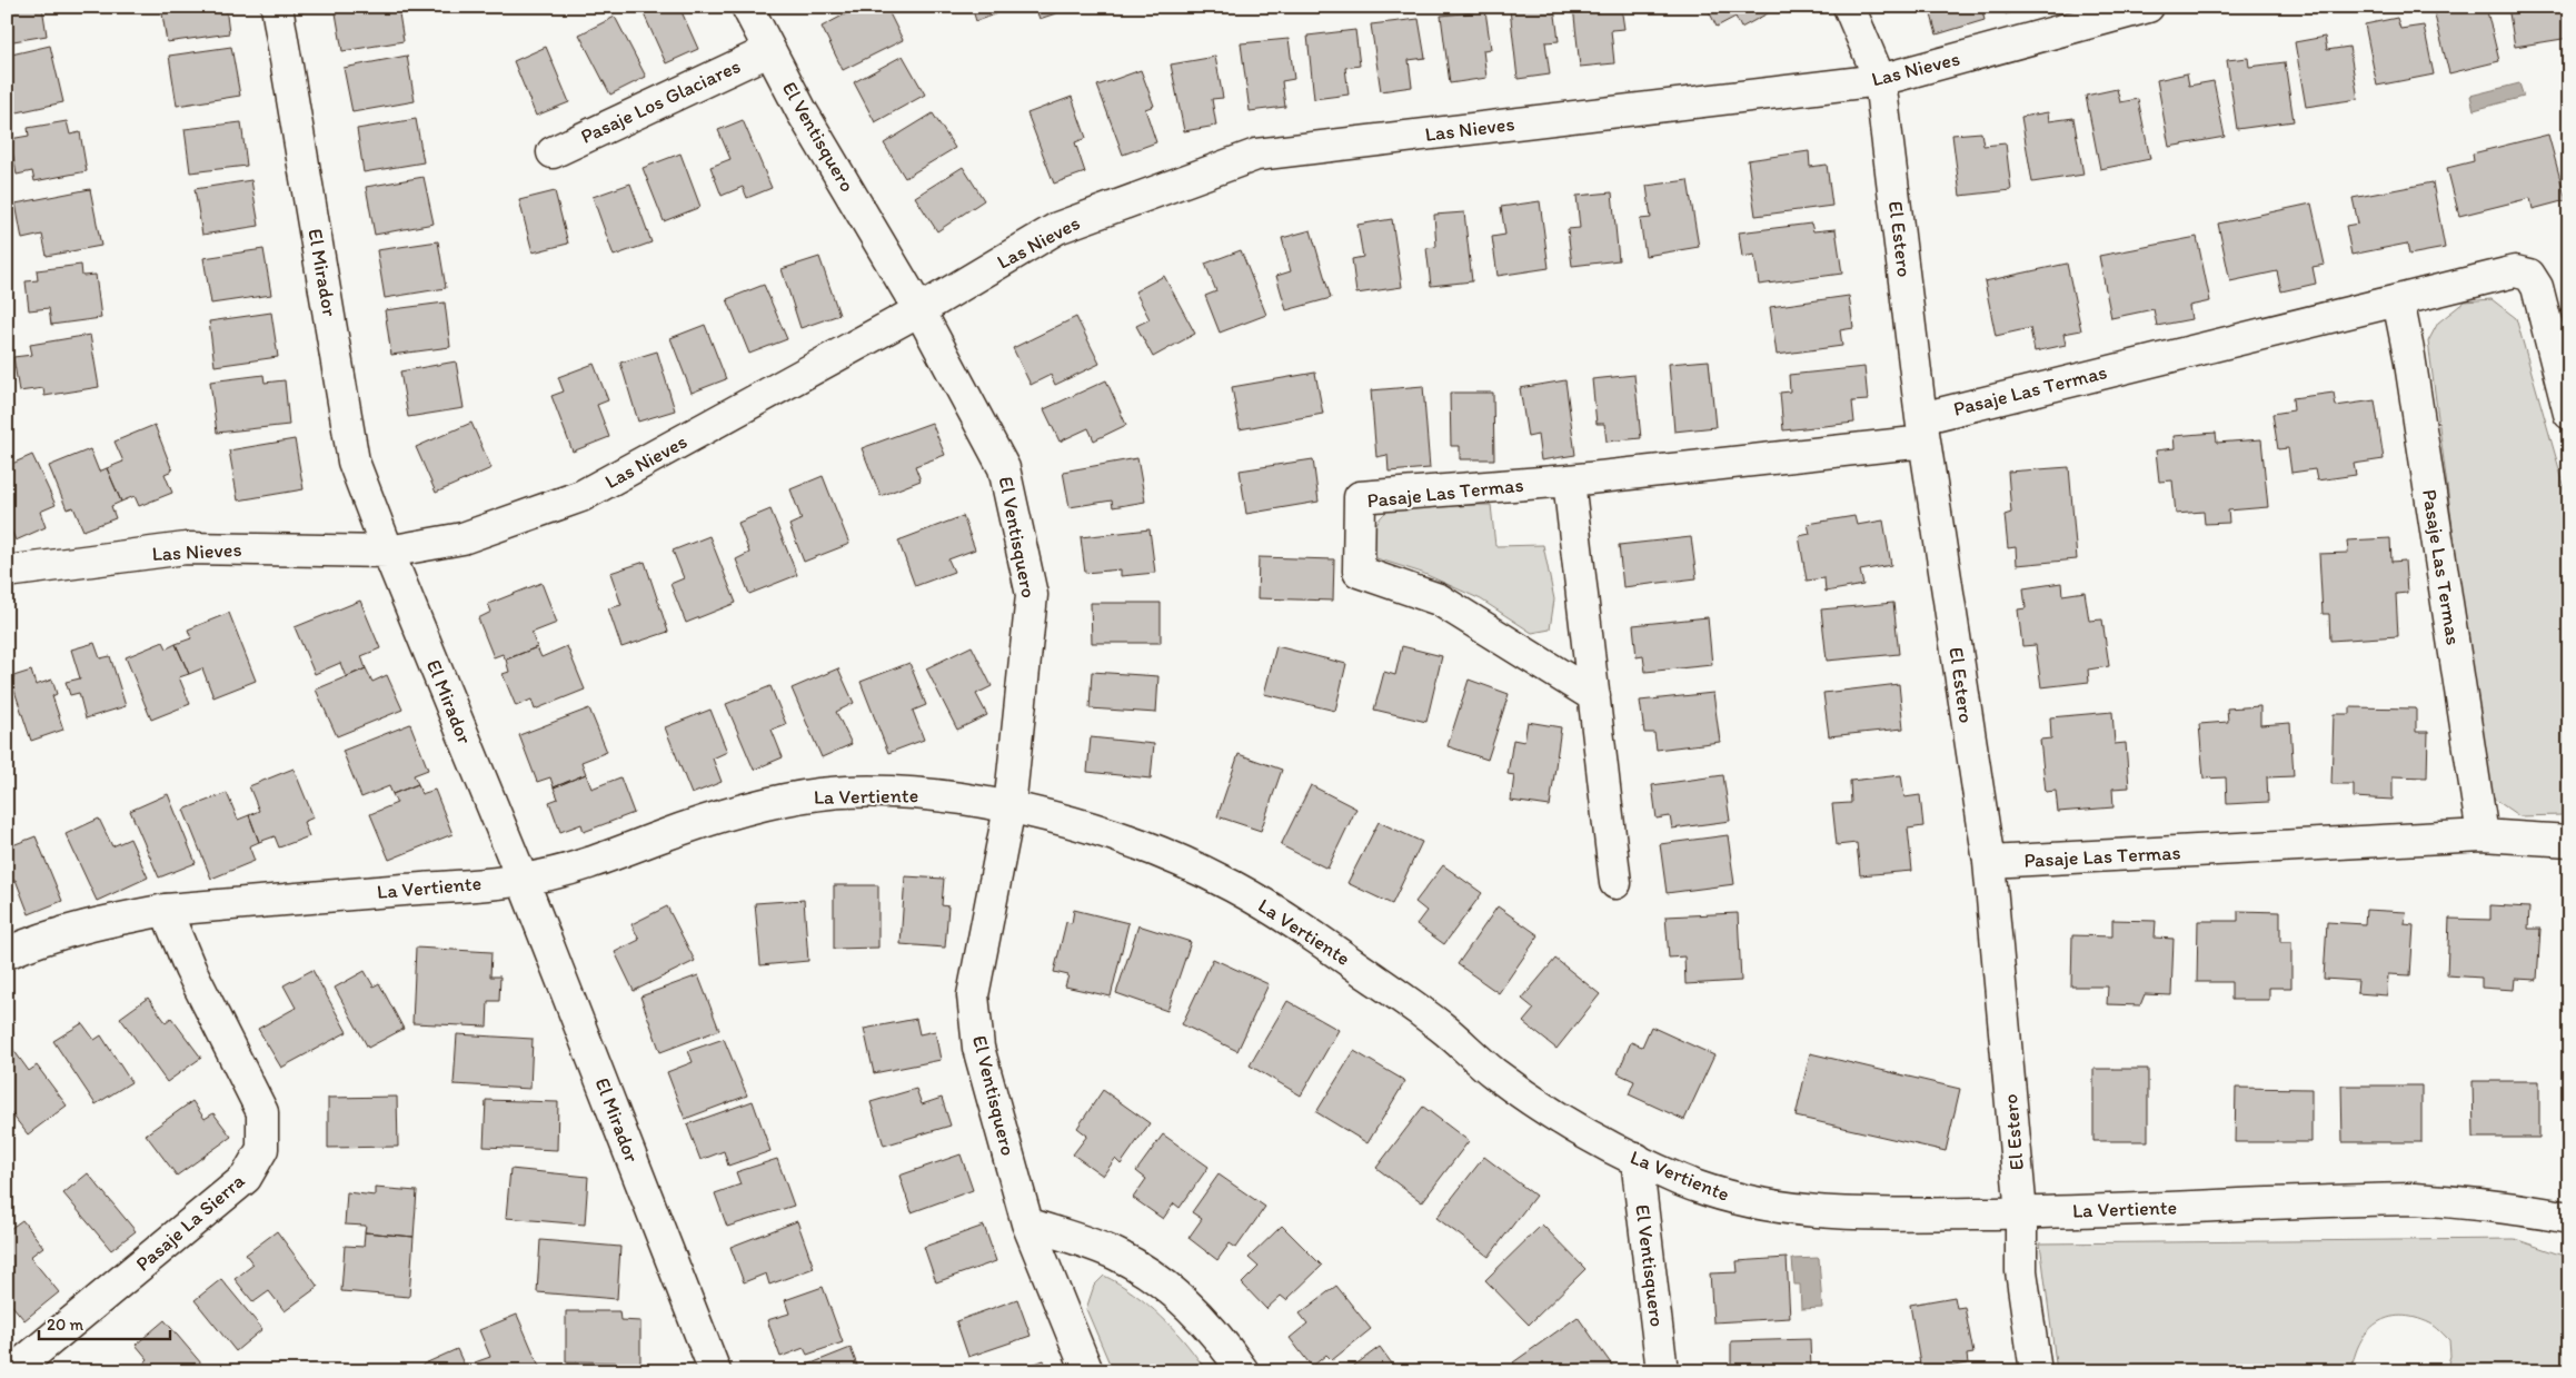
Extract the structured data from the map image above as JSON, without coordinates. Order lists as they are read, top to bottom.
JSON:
{
  "streets": {
    "street": [
      "Las Nieves",
      "Pasaje Los Glaciares",
      "El Ventisquero",
      "El Estero",
      "El Mirador",
      "Pasaje Las Termas",
      "La Vertiente",
      "Pasaje La Sierra"
    ]
  },
  "crossings": [
    ["Las Nieves", "El Ventisquero"],
    ["Las Nieves", "El Estero"],
    ["Las Nieves", "El Mirador"],
    ["Pasaje Los Glaciares", "El Ventisquero"],
    ["El Ventisquero", "La Vertiente"],
    ["El Estero", "Pasaje Las Termas"],
    ["El Estero", "La Vertiente"],
    ["El Mirador", "La Vertiente"],
    ["La Vertiente", "Pasaje La Sierra"]
  ],
  "scale_bar": "20 m"
}
